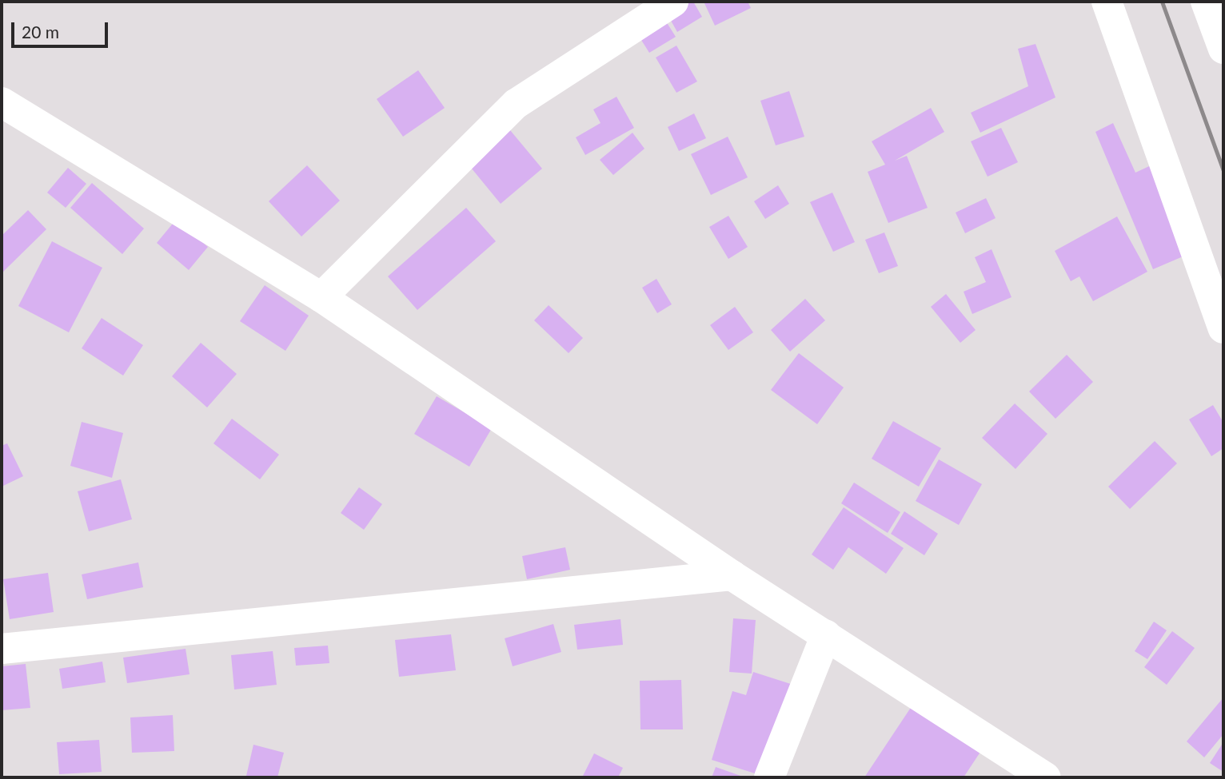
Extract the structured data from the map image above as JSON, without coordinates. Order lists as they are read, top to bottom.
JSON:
{
  "scale_bar": "20 m"
}
